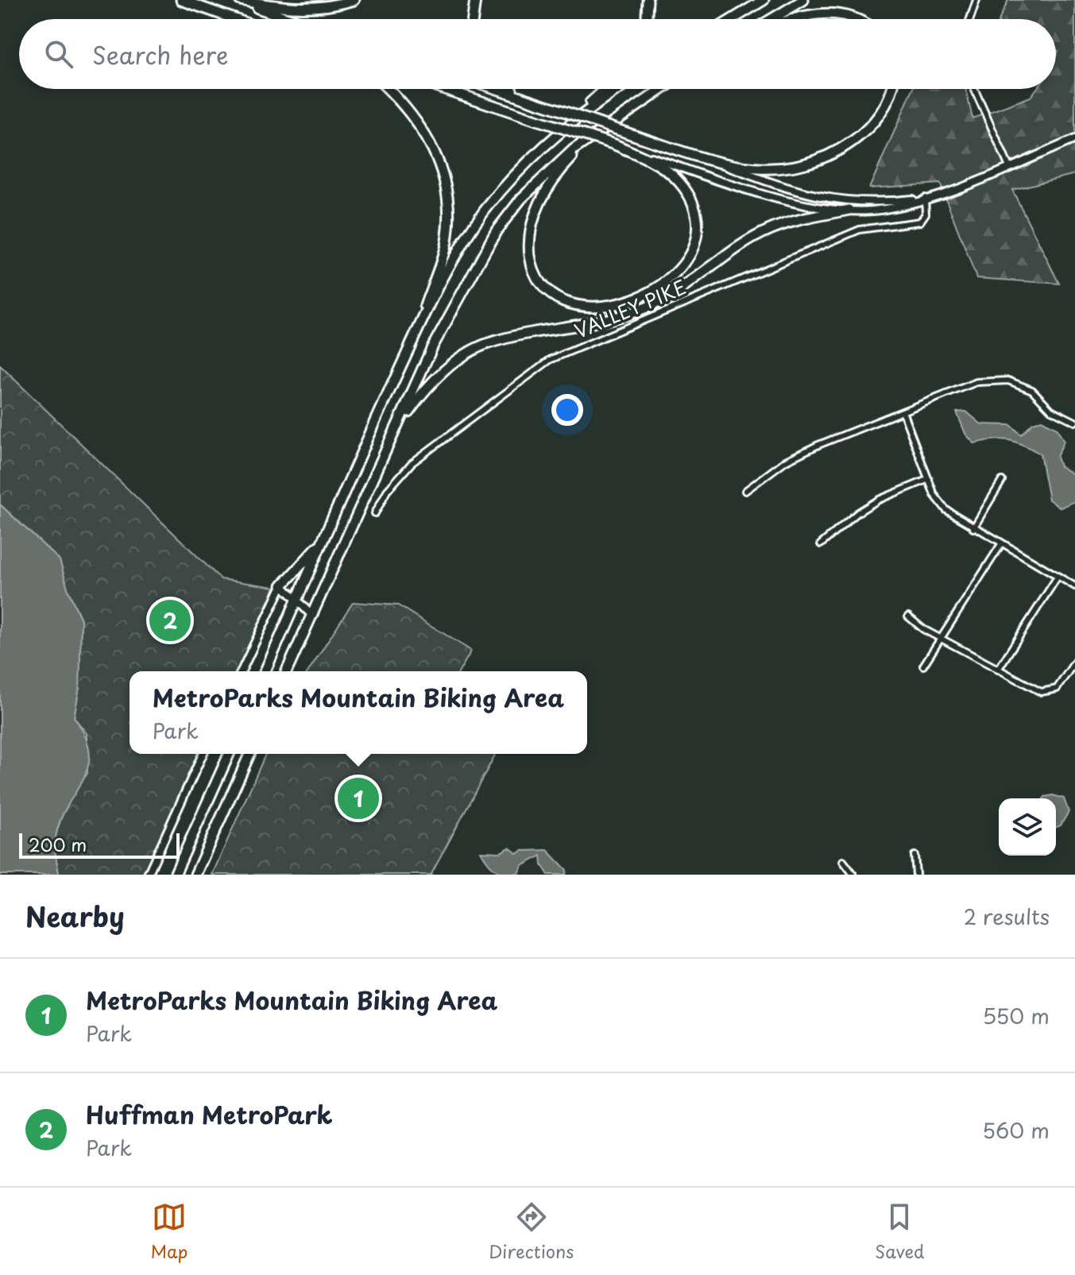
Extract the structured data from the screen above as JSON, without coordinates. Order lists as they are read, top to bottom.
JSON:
{
  "streets": {
    "street": ["VALLEY PIKE"]
  },
  "scale_bar": "200 m",
  "page": {
    "search": "Search here",
    "pins": ["2", "1"],
    "popup": ["MetroParks Mountain Biking Area", "Park"],
    "scale": "200 m",
    "heading": ["Nearby", "2 results"],
    "list": [
      {
        "mark": "1",
        "name": "MetroParks Mountain Biking Area",
        "note": "Park",
        "value": "550 m"
      },
      {
        "mark": "2",
        "name": "Huffman MetroPark",
        "note": "Park",
        "value": "560 m"
      }
    ],
    "nav": ["Map", "Directions", "Saved"]
  }
}
